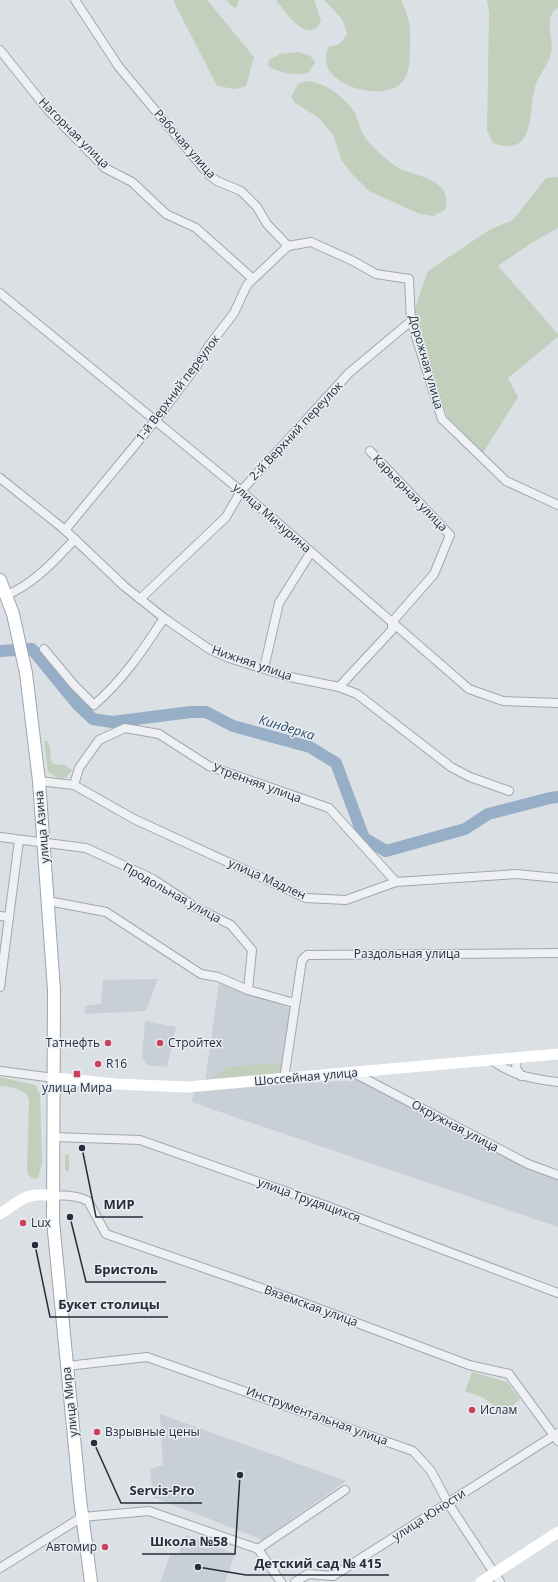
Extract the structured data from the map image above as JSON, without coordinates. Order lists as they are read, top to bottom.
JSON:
{
  "streets": {
    "main road": ["улица Азина", "улица Мира"],
    "street": [
      "Нагорная улица",
      "Рабочая улица",
      "Дорожная улица",
      "1-й Верхний переулок",
      "2-й Верхний переулок",
      "Карьерная улица",
      "улица Мичурина",
      "Нижняя улица",
      "Утренняя улица",
      "улица Мадлен",
      "Продольная улица",
      "Раздольная улица",
      "Шоссейная улица",
      "Окружная улица",
      "улица Трудящихся",
      "Вяземская улица",
      "Инструментальная улица",
      "улица Юности"
    ]
  },
  "crossings": [
    ["Нагорная улица", "1-й Верхний переулок"],
    ["Рабочая улица", "Дорожная улица"],
    ["Рабочая улица", "1-й Верхний переулок"],
    ["Дорожная улица", "1-й Верхний переулок"],
    ["Дорожная улица", "2-й Верхний переулок"],
    ["1-й Верхний переулок", "улица Мичурина"],
    ["1-й Верхний переулок", "Нижняя улица"],
    ["2-й Верхний переулок", "улица Мичурина"],
    ["2-й Верхний переулок", "Нижняя улица"],
    ["Карьерная улица", "улица Мичурина"],
    ["Карьерная улица", "Нижняя улица"],
    ["Утренняя улица", "улица Мадлен"],
    ["улица Азина", "улица Мадлен"],
    ["улица Азина", "Продольная улица"],
    ["улица Азина", "Шоссейная улица"],
    ["улица Азина", "улица Мира"],
    ["Раздольная улица", "Шоссейная улица"],
    ["Шоссейная улица", "Окружная улица"],
    ["Шоссейная улица", "улица Мира"],
    ["улица Трудящихся", "улица Мира"],
    ["Вяземская улица", "улица Мира"],
    ["Вяземская улица", "улица Юности"],
    ["улица Мира", "Инструментальная улица"],
    ["Инструментальная улица", "улица Юности"]
  ],
  "water": ["Киндерка"],
  "places": {
    "other": [
      "Татнефть",
      "Стройтех",
      "R16",
      "МИР",
      "Бристоль",
      "Lux",
      "Букет столицы",
      "Ислам",
      "Взрывные цены",
      "Servis-Pro",
      "Школа №58",
      "Автомир",
      "Детский сад № 415"
    ],
    "transit": ["улица Мира"]
  }
}
